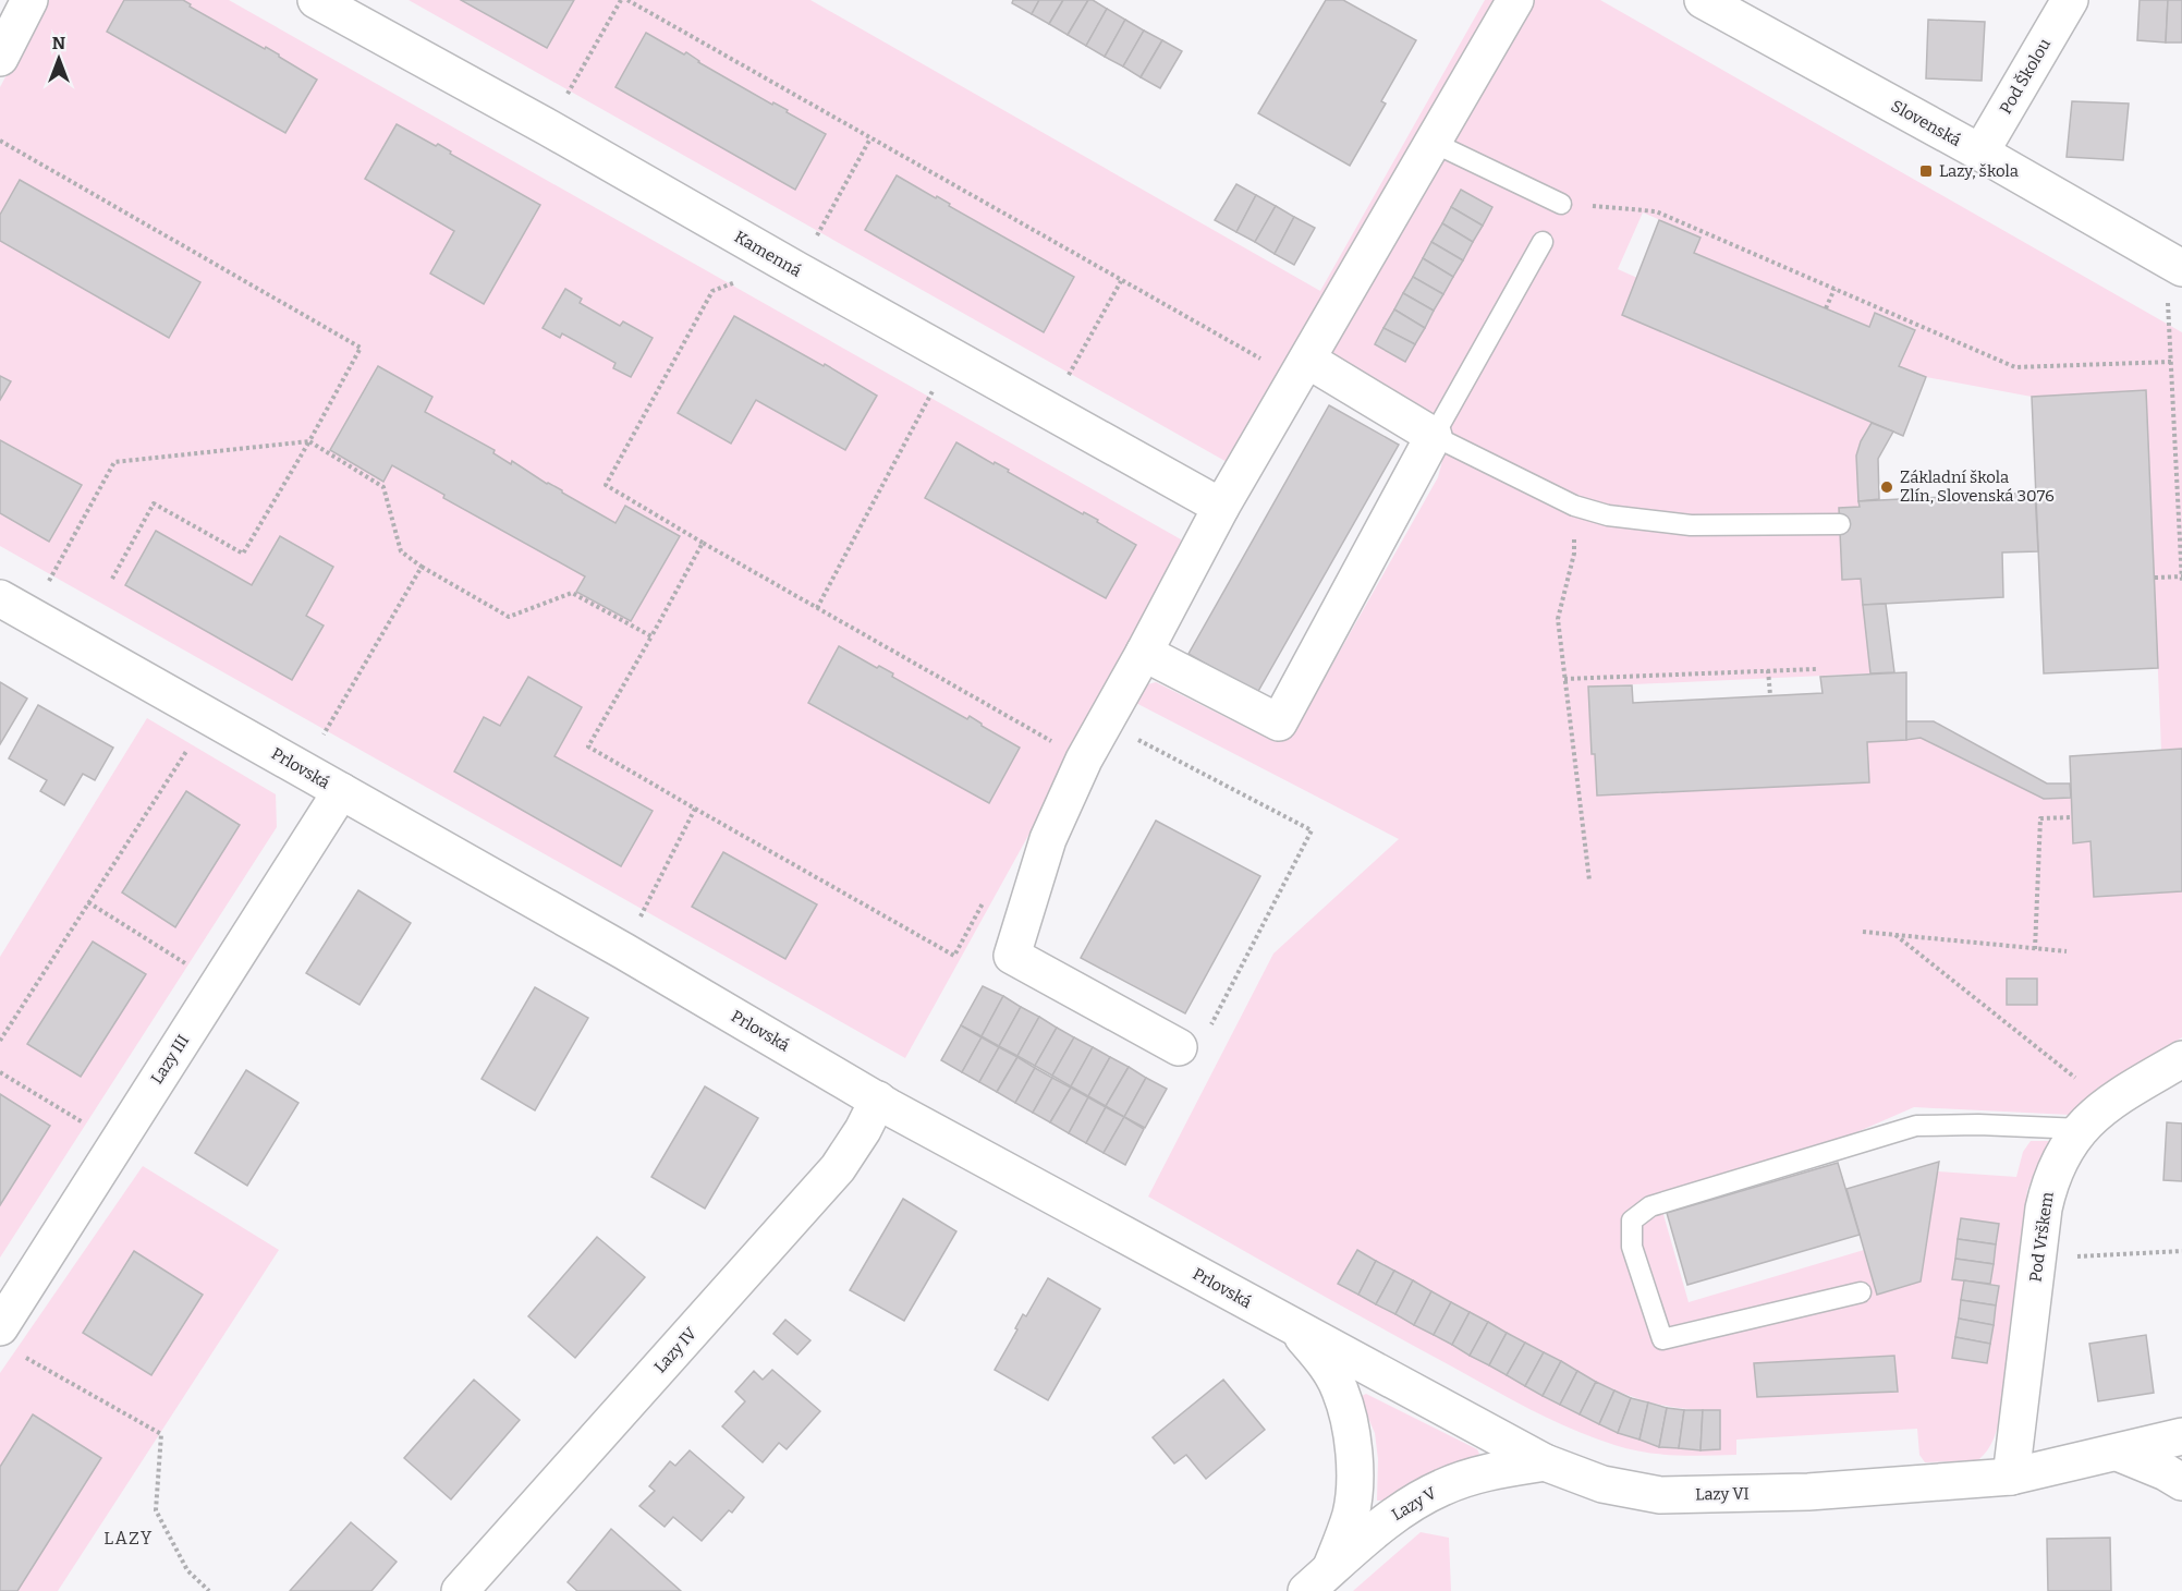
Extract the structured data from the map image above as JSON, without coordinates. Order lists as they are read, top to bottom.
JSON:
{
  "streets": {
    "street": [
      "Pod Školou",
      "Slovenská",
      "Kamenná",
      "Prlovská",
      "Lazy III",
      "Pod Vrškem",
      "Lazy IV",
      "Lazy VI",
      "Lazy V"
    ]
  },
  "crossings": [
    ["Pod Školou", "Slovenská"],
    ["Prlovská", "Lazy III"],
    ["Prlovská", "Lazy IV"],
    ["Prlovská", "Lazy VI"],
    ["Prlovská", "Lazy V"],
    ["Pod Vrškem", "Lazy VI"],
    ["Lazy VI", "Lazy V"]
  ],
  "districts": ["LAZY"],
  "places": {
    "transit": ["Lazy, škola"],
    "other": ["Základní škola Zlín, Slovenská 3076"]
  },
  "north": "top"
}
